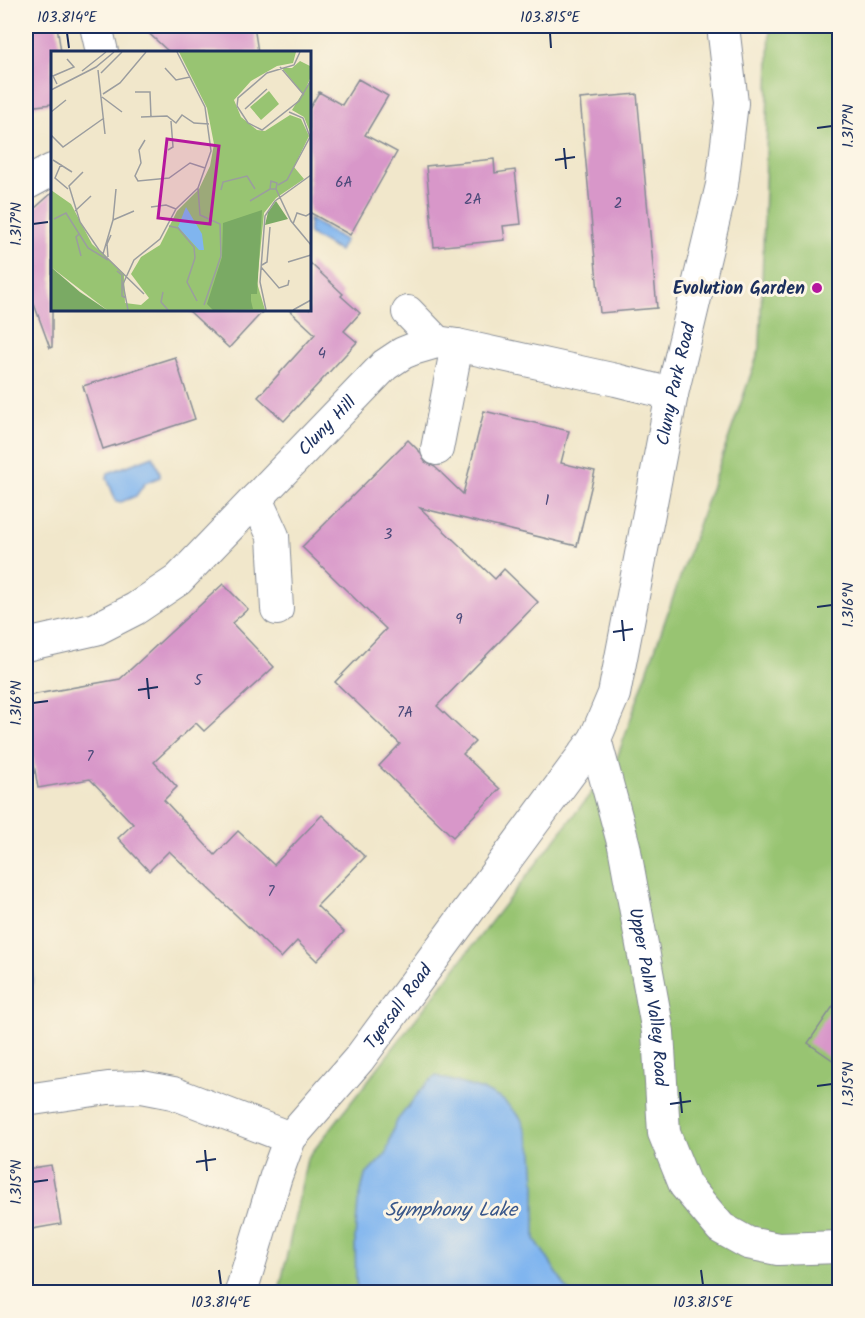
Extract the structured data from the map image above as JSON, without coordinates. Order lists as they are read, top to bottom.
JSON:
{
  "streets": {
    "street": [
      "Cluny Park Road",
      "Cluny Hill",
      "Upper Palm Valley Road",
      "Tyersall Road"
    ]
  },
  "crossings": [
    ["Cluny Park Road", "Upper Palm Valley Road"],
    ["Cluny Park Road", "Tyersall Road"],
    ["Upper Palm Valley Road", "Tyersall Road"]
  ],
  "water": ["Symphony Lake"],
  "places": ["Evolution Garden"],
  "house_numbers": [
    "6A",
    "2A",
    "2",
    "4",
    "1",
    "3",
    "9",
    "5",
    "7A",
    "7",
    "7"
  ],
  "coordinates": [
    "103.814°E",
    "103.815°E",
    "1.317°N",
    "1.316°N",
    "1.315°N"
  ]
}
